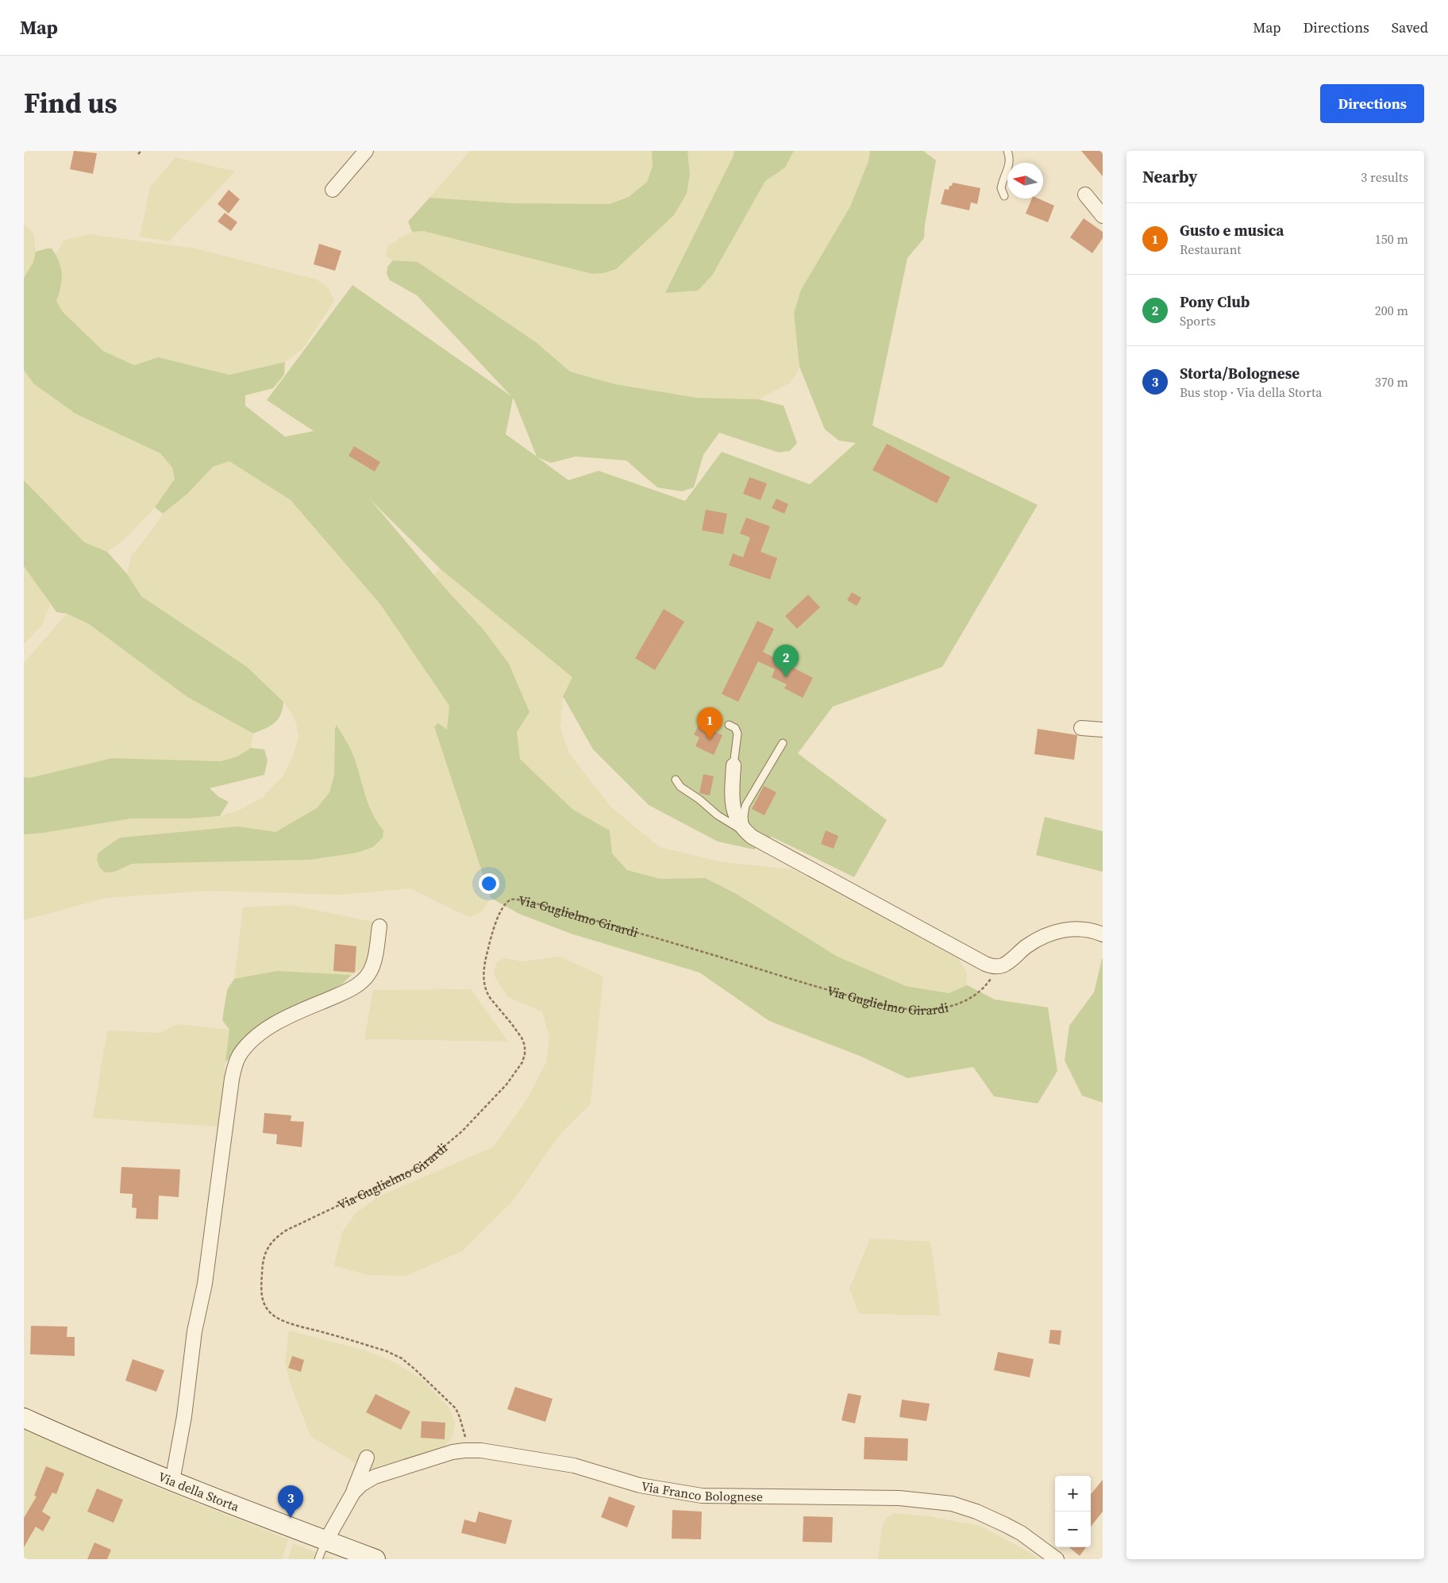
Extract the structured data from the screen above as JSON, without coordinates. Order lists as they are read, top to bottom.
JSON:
{
  "streets": {
    "main road": ["Via della Storta"],
    "street": ["Via Franco Bolognese"],
    "path": ["Via Guglielmo Girardi"]
  },
  "crossings": [
    ["Via Guglielmo Girardi", "Via Franco Bolognese"],
    ["Via della Storta", "Via Franco Bolognese"]
  ],
  "north": "left",
  "page": {
    "header": "Map",
    "nav": ["Map", "Directions", "Saved"],
    "title": "Find us",
    "buttons": "Directions",
    "heading": ["Nearby", "3 results"],
    "list": [
      {
        "mark": "1",
        "name": "Gusto e musica",
        "note": "Restaurant",
        "value": "150 m"
      },
      {
        "mark": "2",
        "name": "Pony Club",
        "note": "Sports",
        "value": "200 m"
      },
      {
        "mark": "3",
        "name": "Storta/Bolognese",
        "note": "Bus stop · Via della Storta",
        "value": "370 m"
      }
    ],
    "pins": ["2", "1", "3"],
    "map_buttons": ["+", "−"]
  }
}
